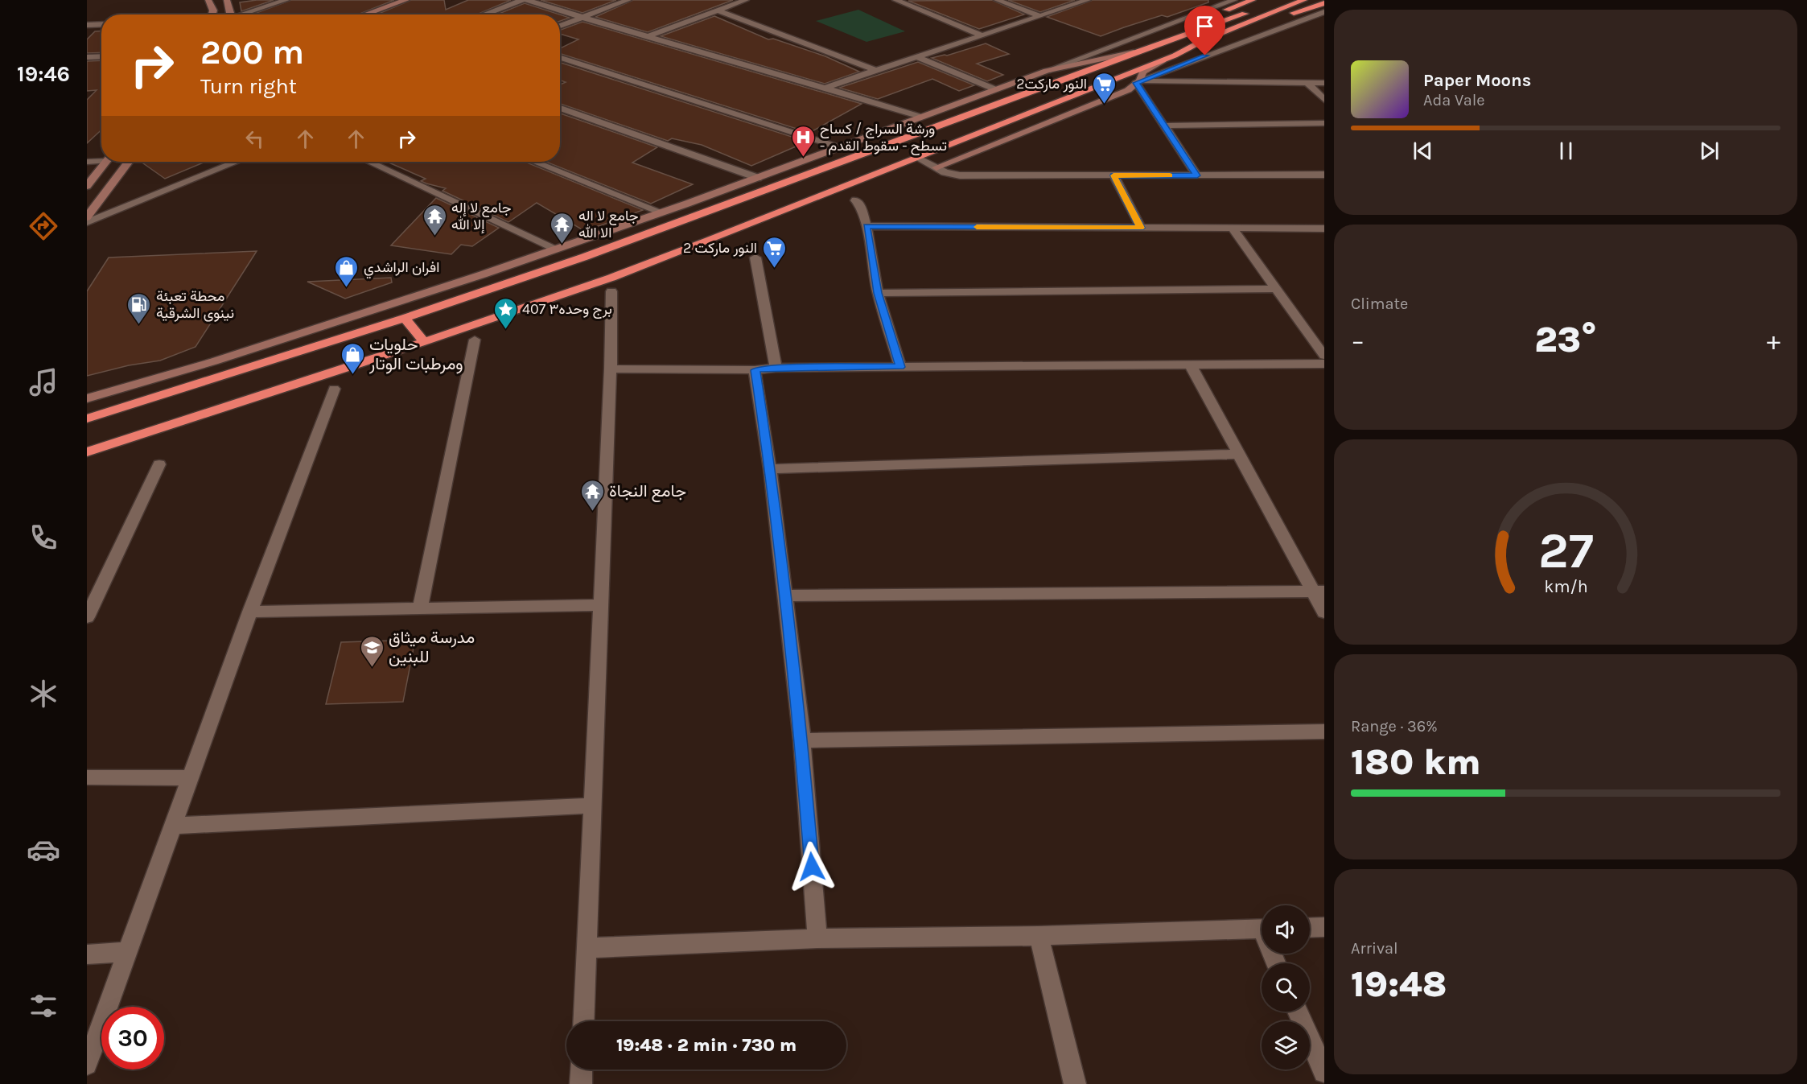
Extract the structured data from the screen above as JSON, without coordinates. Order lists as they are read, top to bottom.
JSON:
{
  "places": {
    "supermarket": ["النور ماركت2", "النور ماركت 2"],
    "hospital": ["ورشة السراج / كساح - تسطح - سقوط القدم"],
    "temple": ["جامع لا إله إلا الله", "جامع لا اله الا الله", "جامع النجاة"],
    "shop": ["افران الراشدي", "حلويات ومرطبات الوتار"],
    "fuel station": ["محطة تعبئة نينوى الشرقية"],
    "place": ["برج وحده٣ 407"],
    "school or university": ["مدرسة ميثاق للبنين"]
  },
  "page": {
    "tabs": "19:46",
    "turn": ["200 m", "Turn right"],
    "song": ["Paper Moons", "Ada Vale"],
    "tile": [
      "Climate",
      ["Range · 36%", "180 km"],
      ["Arrival", "19:48"]
    ],
    "heat": ["−", "23°", "+"],
    "limit": "30",
    "trip": "19:48 · 2 min · 730 m",
    "gauge": ["27", "km/h"]
  }
}
